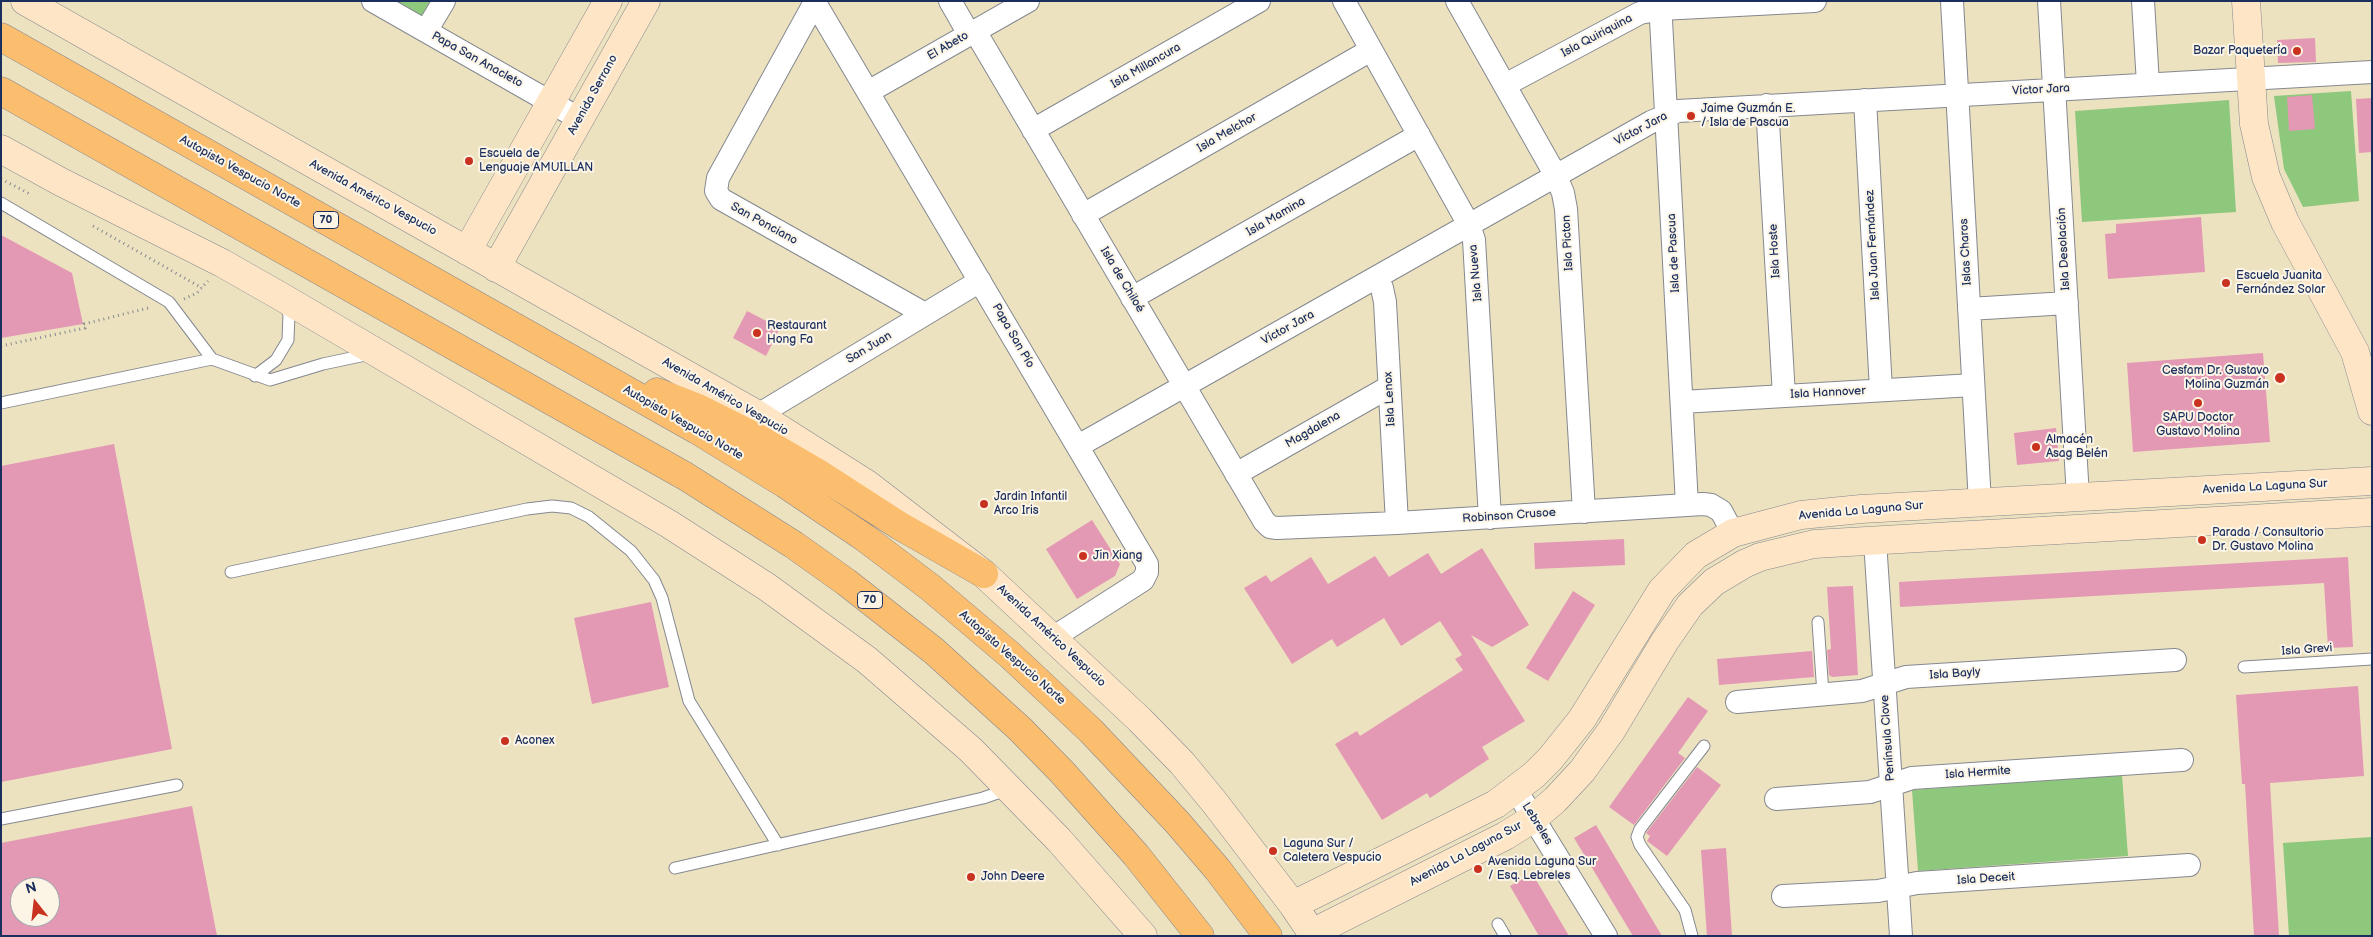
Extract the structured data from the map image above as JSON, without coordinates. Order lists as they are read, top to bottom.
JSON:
{
  "streets": {
    "highway": ["Autopista Vespucio Norte", "70"],
    "street": [
      "Isla Quiriquina",
      "El Abeto",
      "Papa San Anacleto",
      "Isla Millancura",
      "Víctor Jara",
      "Avenida Serrano",
      "Isla Melchor",
      "Avenida Américo Vespucio",
      "Isla Mamina",
      "San Ponciano",
      "Isla Picton",
      "Isla Juan Fernández",
      "Isla Desolación",
      "Isla Hoste",
      "Islas Charos",
      "Isla de Pascua",
      "Isla Nueva",
      "Isla de Chiloé",
      "Papa San Pío",
      "San Juan",
      "Isla Hannover",
      "Isla Lenox",
      "Magdalena",
      "Avenida La Laguna Sur",
      "Robinson Crusoe",
      "Isla Bayly",
      "Península Clove",
      "Isla Hermite",
      "Lebreles",
      "Isla Deceit"
    ],
    "lane": ["Isla Grevi"]
  },
  "crossings": [
    ["Isla Quiriquina", "Isla Picton"],
    ["Isla Quiriquina", "Isla de Pascua"],
    ["El Abeto", "Isla de Chiloé"],
    ["El Abeto", "Papa San Pío"],
    ["Papa San Anacleto", "Avenida Serrano"],
    ["Isla Millancura", "Isla de Chiloé"],
    ["Víctor Jara", "Isla Picton"],
    ["Víctor Jara", "Isla Juan Fernández"],
    ["Víctor Jara", "Isla Desolación"],
    ["Víctor Jara", "Isla Hoste"],
    ["Víctor Jara", "Islas Charos"],
    ["Víctor Jara", "Isla de Pascua"],
    ["Víctor Jara", "Isla Nueva"],
    ["Víctor Jara", "Isla de Chiloé"],
    ["Víctor Jara", "Papa San Pío"],
    ["Víctor Jara", "Isla Lenox"],
    ["Avenida Serrano", "Avenida Américo Vespucio"],
    ["Isla Melchor", "Isla Nueva"],
    ["Isla Melchor", "Isla de Chiloé"],
    ["Avenida Américo Vespucio", "Papa San Pío"],
    ["Avenida Américo Vespucio", "San Juan"],
    ["Avenida Américo Vespucio", "Avenida La Laguna Sur"],
    ["Isla Mamina", "Isla Nueva"],
    ["Isla Mamina", "Isla de Chiloé"],
    ["San Ponciano", "Papa San Pío"],
    ["San Ponciano", "San Juan"],
    ["Isla Picton", "Robinson Crusoe"],
    ["Isla Juan Fernández", "Isla Hannover"],
    ["Isla Desolación", "Avenida La Laguna Sur"],
    ["Isla Hoste", "Isla Hannover"],
    ["Islas Charos", "Isla Hannover"],
    ["Islas Charos", "Avenida La Laguna Sur"],
    ["Isla de Pascua", "Isla Hannover"],
    ["Isla de Pascua", "Robinson Crusoe"],
    ["Isla Nueva", "Robinson Crusoe"],
    ["Isla de Chiloé", "Magdalena"],
    ["Isla de Chiloé", "Robinson Crusoe"],
    ["Papa San Pío", "San Juan"],
    ["Isla Lenox", "Magdalena"],
    ["Isla Lenox", "Robinson Crusoe"],
    ["Avenida La Laguna Sur", "Robinson Crusoe"],
    ["Avenida La Laguna Sur", "Península Clove"],
    ["Avenida La Laguna Sur", "Lebreles"],
    ["Isla Bayly", "Península Clove"],
    ["Península Clove", "Isla Hermite"],
    ["Península Clove", "Isla Deceit"]
  ],
  "places": [
    "Bazar Paquetería",
    "Jaime Guzmán E. / Isla de Pascua",
    "Escuela de Lenguaje AMUILLAN",
    "Escuela Juanita Fernández Solar",
    "Restaurant Hong Fa",
    "Cesfam Dr. Gustavo Molina Guzmán",
    "SAPU Doctor Gustavo Molina",
    "Almacén Asag Belén",
    "Jardin Infantil Arco Iris",
    "Parada / Consultorio Dr. Gustavo Molina",
    "Jin Xiang",
    "Aconex",
    "Laguna Sur / Caletera Vespucio",
    "Avenida Laguna Sur / Esq. Lebreles",
    "John Deere"
  ],
  "north": "top"
}
